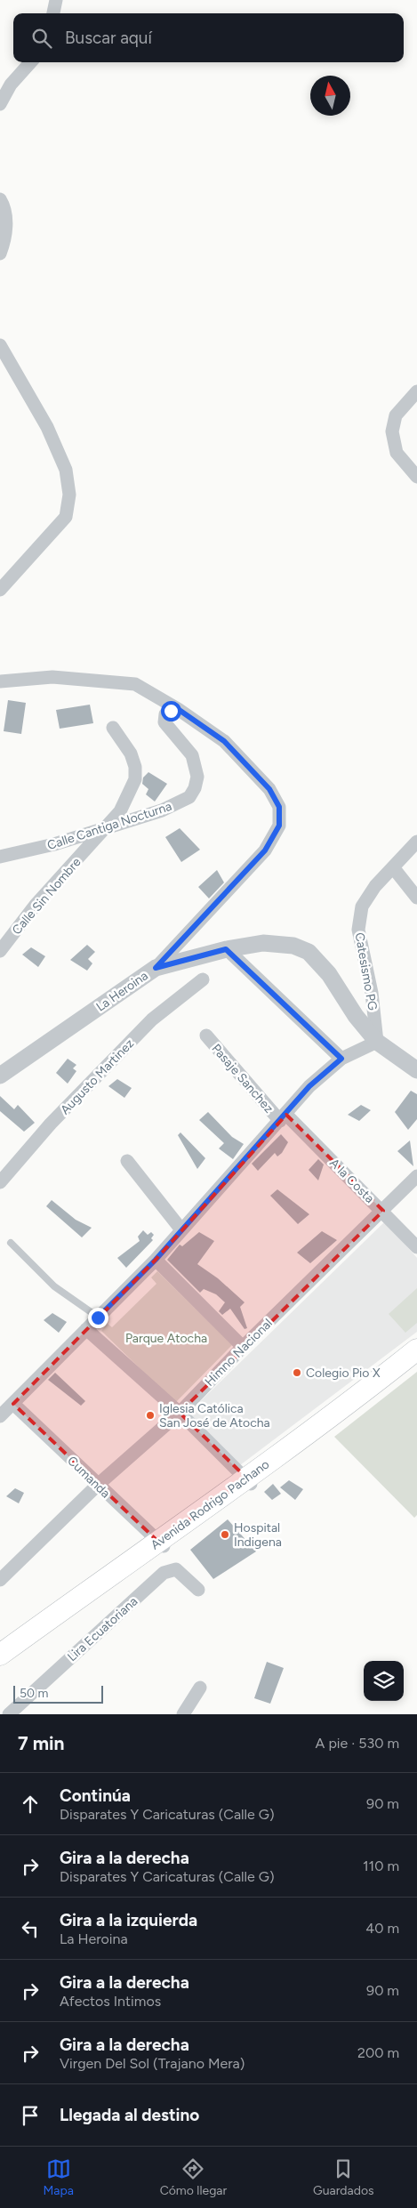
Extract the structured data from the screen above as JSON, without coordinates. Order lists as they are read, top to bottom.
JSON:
{
  "streets": {
    "main road": ["Avenida Rodrigo Pachano"],
    "street": [
      "Calle Cantiga Nocturna",
      "Calle Sin Nombre",
      "Catesismo PG",
      "La Heroina",
      "Augusto Martinez",
      "Pasaje Sanchez",
      "A la Costa",
      "Himno Nacional",
      "Cumanda",
      "Lira Ecuatoriana"
    ]
  },
  "crossings": [
    ["Calle Cantiga Nocturna", "Calle Sin Nombre"],
    ["Catesismo PG", "La Heroina"],
    ["Pasaje Sanchez", "A la Costa"],
    ["A la Costa", "Himno Nacional"],
    ["Himno Nacional", "Cumanda"],
    ["Cumanda", "Avenida Rodrigo Pachano"]
  ],
  "parks": ["Parque Atocha"],
  "places": ["Colegio Pio X", "Iglesia Católica San José de Atocha", "Hospital Indigena"],
  "scale_bar": "50 m",
  "north": "top",
  "page": {
    "search": "Buscar aquí",
    "scale": "50 m",
    "heading": ["7 min", "A pie · 530 m"],
    "list": [
      ["Continúa", "Disparates Y Caricaturas (Calle G)", "90 m"],
      ["Gira a la derecha", "Disparates Y Caricaturas (Calle G)", "110 m"],
      ["Gira a la izquierda", "La Heroina", "40 m"],
      ["Gira a la derecha", "Afectos Intimos", "90 m"],
      ["Gira a la derecha", "Virgen Del Sol (Trajano Mera)", "200 m"],
      "Llegada al destino"
    ],
    "nav": ["Mapa", "Cómo llegar", "Guardados"]
  }
}
